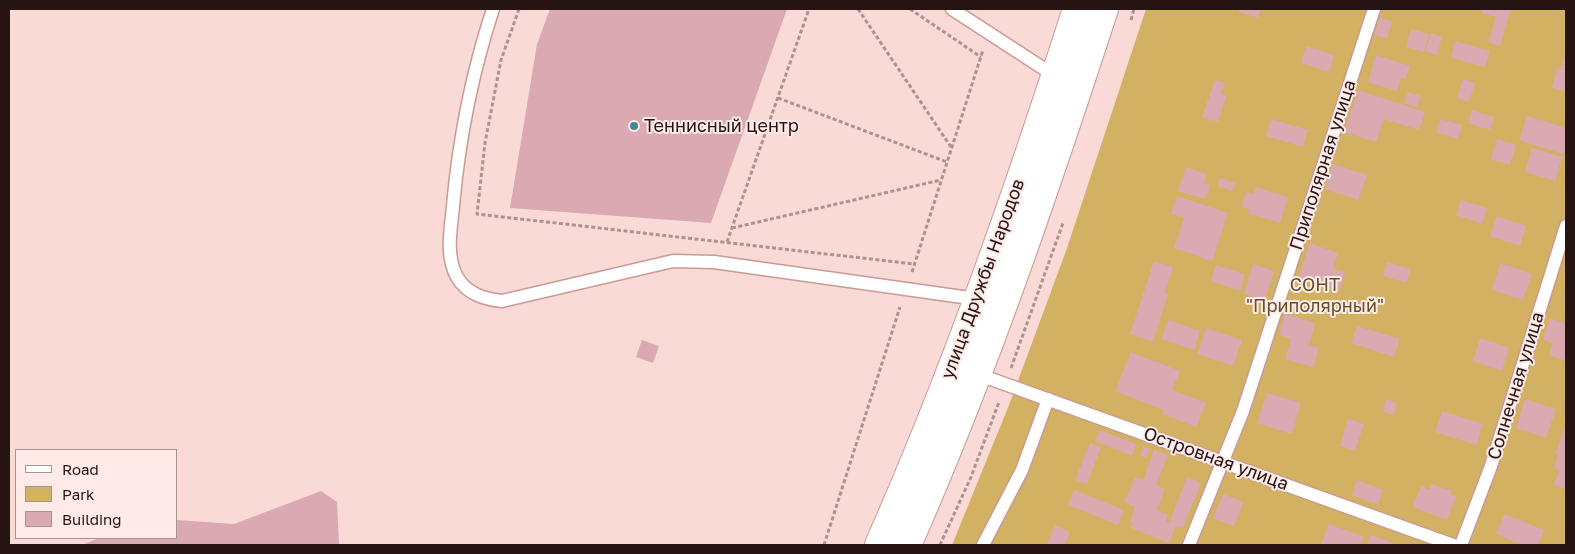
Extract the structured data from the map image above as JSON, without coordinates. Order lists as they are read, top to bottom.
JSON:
{
  "streets": {
    "main road": ["улица Дружбы Народов"],
    "lane": ["Приполярная улица", "Солнечная улица", "Островная улица"]
  },
  "crossings": [
    ["Приполярная улица", "Островная улица"],
    ["улица Дружбы Народов", "Островная улица"]
  ],
  "parks": ["СОНТ \"Приполярный\""],
  "places": ["Теннисный центр"],
  "legend": ["Road", "Park", "Building"]
}
